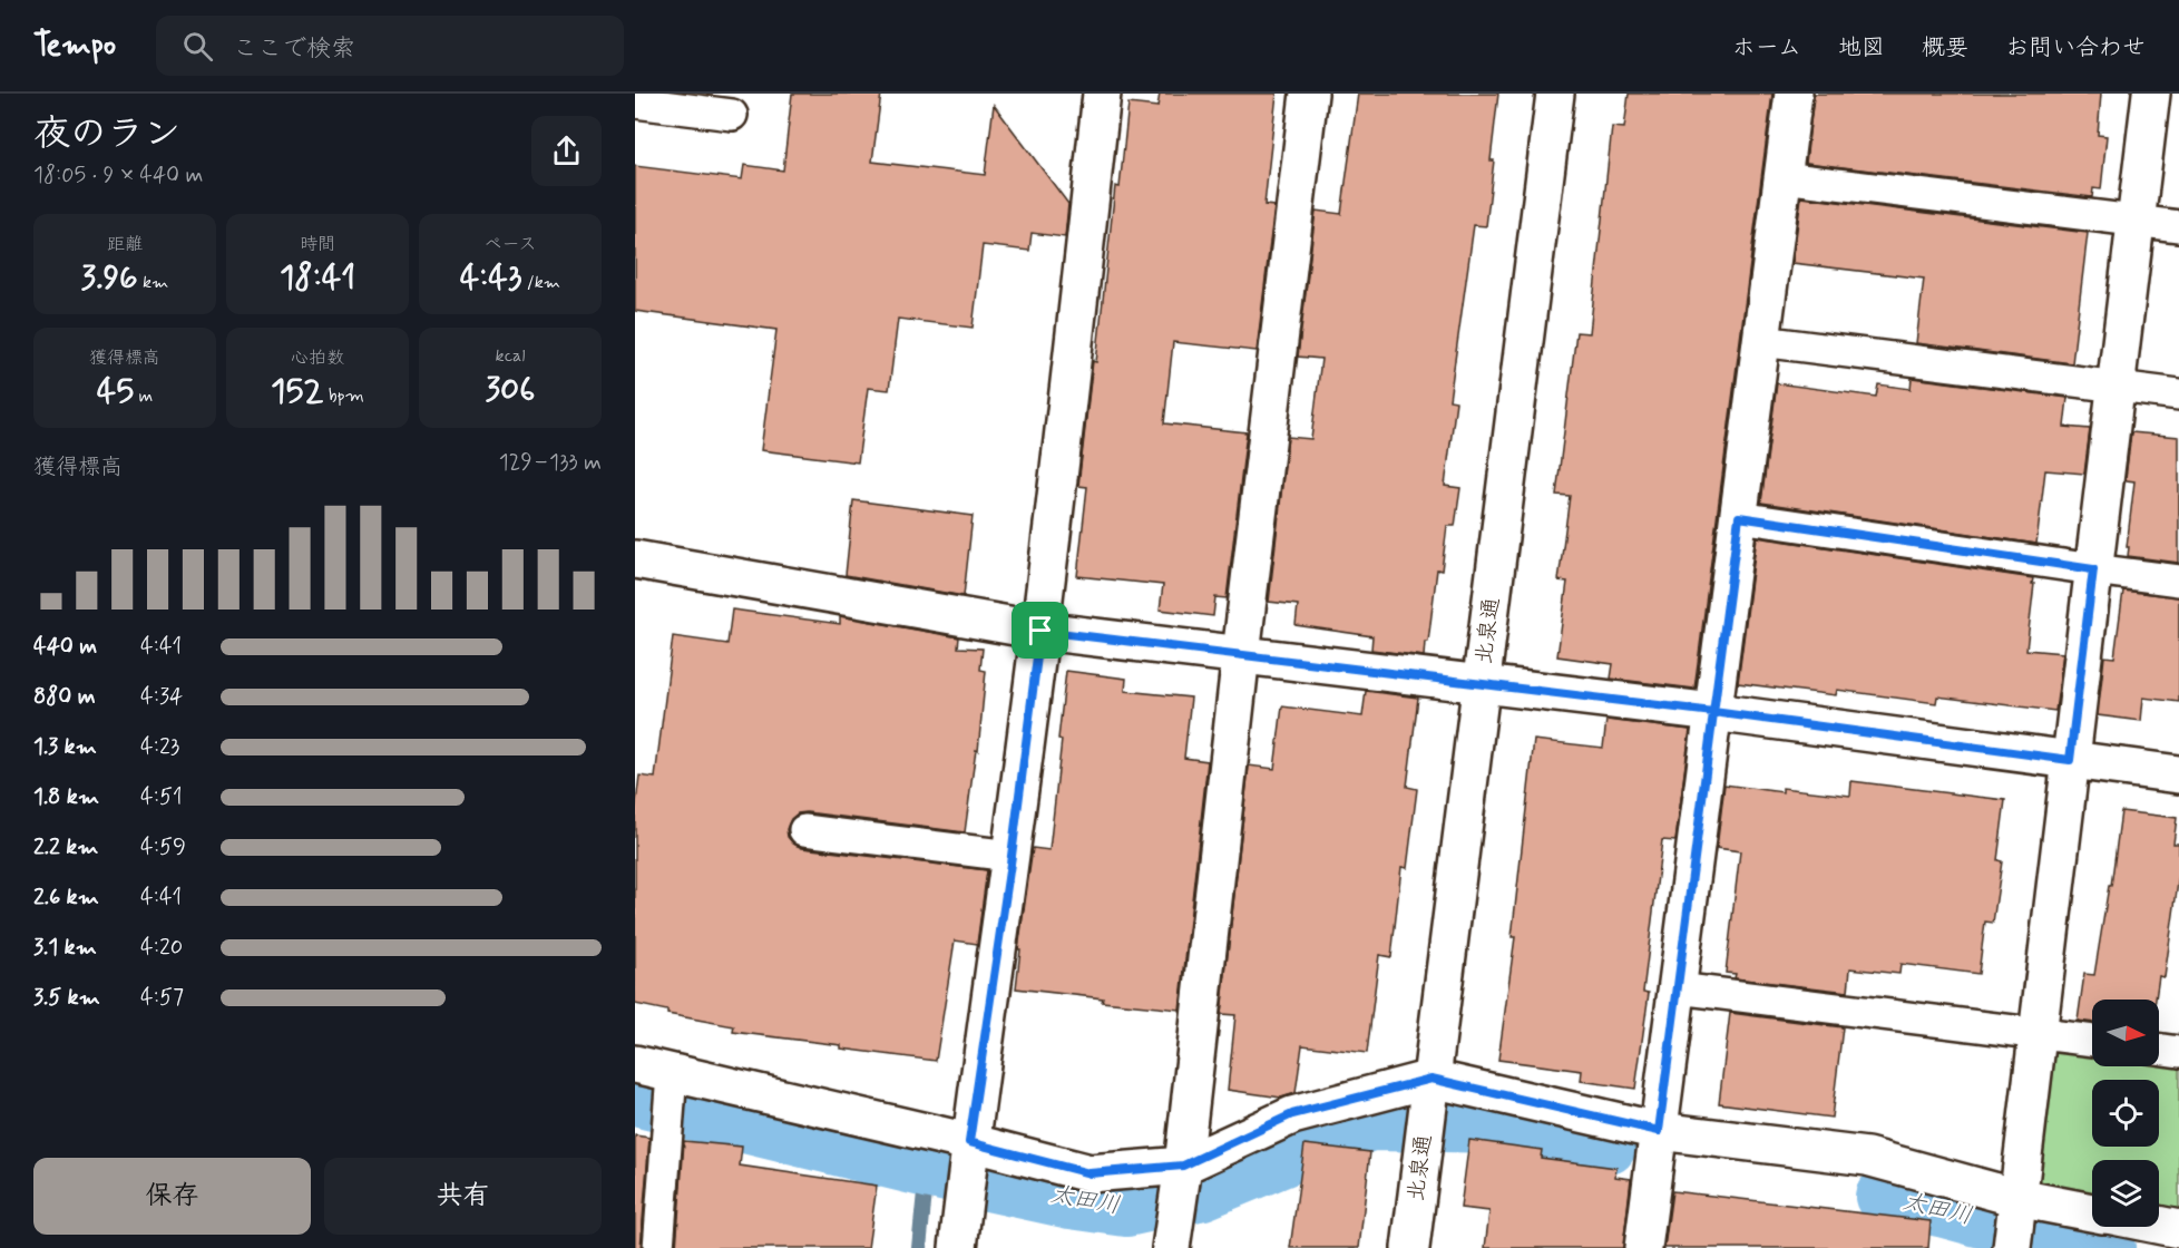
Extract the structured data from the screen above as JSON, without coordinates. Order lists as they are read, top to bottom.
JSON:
{
  "streets": {
    "street": ["北泉通"]
  },
  "water": ["太田川"],
  "north": "right",
  "page": {
    "header": "Tempo",
    "search": "ここで検索",
    "nav": [
      "ホーム",
      "地図",
      "概要",
      "お問い合わせ"
    ],
    "heading": ["夜のラン", "18:05 · 9 × 440 m"],
    "stats": [
      ["距離", "3.96 km"],
      ["時間", "18:41"],
      ["ペース", "4:43 /km"],
      ["獲得標高", "45 m"],
      ["心拍数", "152 bpm"],
      ["kcal", "306"]
    ],
    "chart": ["獲得標高", "129–133 m"],
    "list": [
      {
        "name": "440 m",
        "note": "4:41"
      },
      {
        "name": "880 m",
        "note": "4:34"
      },
      {
        "name": "1.3 km",
        "note": "4:23"
      },
      {
        "name": "1.8 km",
        "note": "4:51"
      },
      {
        "name": "2.2 km",
        "note": "4:59"
      },
      {
        "name": "2.6 km",
        "note": "4:41"
      },
      {
        "name": "3.1 km",
        "note": "4:20"
      },
      {
        "name": "3.5 km",
        "note": "4:57"
      }
    ],
    "buttons": ["保存", "共有"]
  }
}
